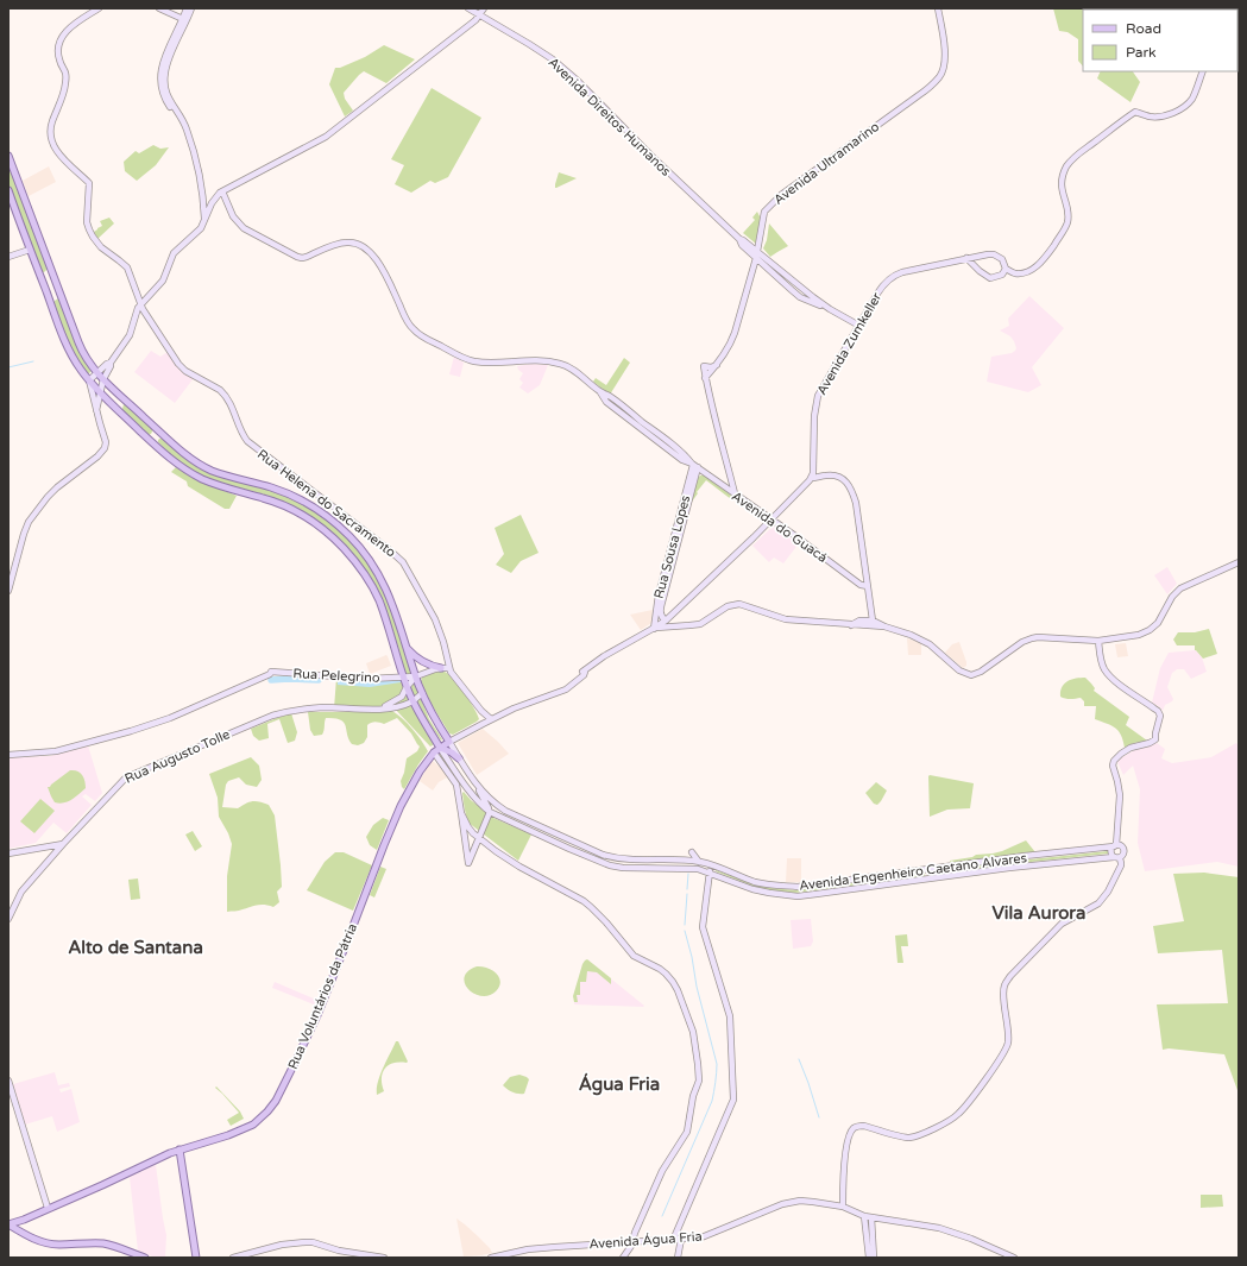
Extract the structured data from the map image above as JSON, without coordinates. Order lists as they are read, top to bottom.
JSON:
{
  "streets": {
    "main road": ["Avenida Engenheiro Caetano Alvares", "Rua Voluntários da Pátria"],
    "street": [
      "Avenida Direitos Humanos",
      "Avenida Ultramarino",
      "Avenida Zumkeller",
      "Rua Helena do Sacramento",
      "Avenida do Guacá",
      "Rua Sousa Lopes",
      "Rua Pelegrino",
      "Rua Augusto Tolle",
      "Avenida Água Fria"
    ]
  },
  "crossings": [
    ["Avenida Direitos Humanos", "Avenida Ultramarino"],
    ["Avenida Direitos Humanos", "Avenida Zumkeller"],
    ["Rua Helena do Sacramento", "Rua Voluntários da Pátria"],
    ["Avenida do Guacá", "Rua Sousa Lopes"],
    ["Rua Sousa Lopes", "Rua Voluntários da Pátria"],
    ["Rua Pelegrino", "Rua Augusto Tolle"],
    ["Rua Pelegrino", "Avenida Engenheiro Caetano Alvares"],
    ["Rua Augusto Tolle", "Avenida Engenheiro Caetano Alvares"],
    ["Avenida Engenheiro Caetano Alvares", "Rua Voluntários da Pátria"]
  ],
  "districts": ["Vila Aurora", "Alto de Santana", "Água Fria"],
  "legend": ["Road", "Park"]
}
